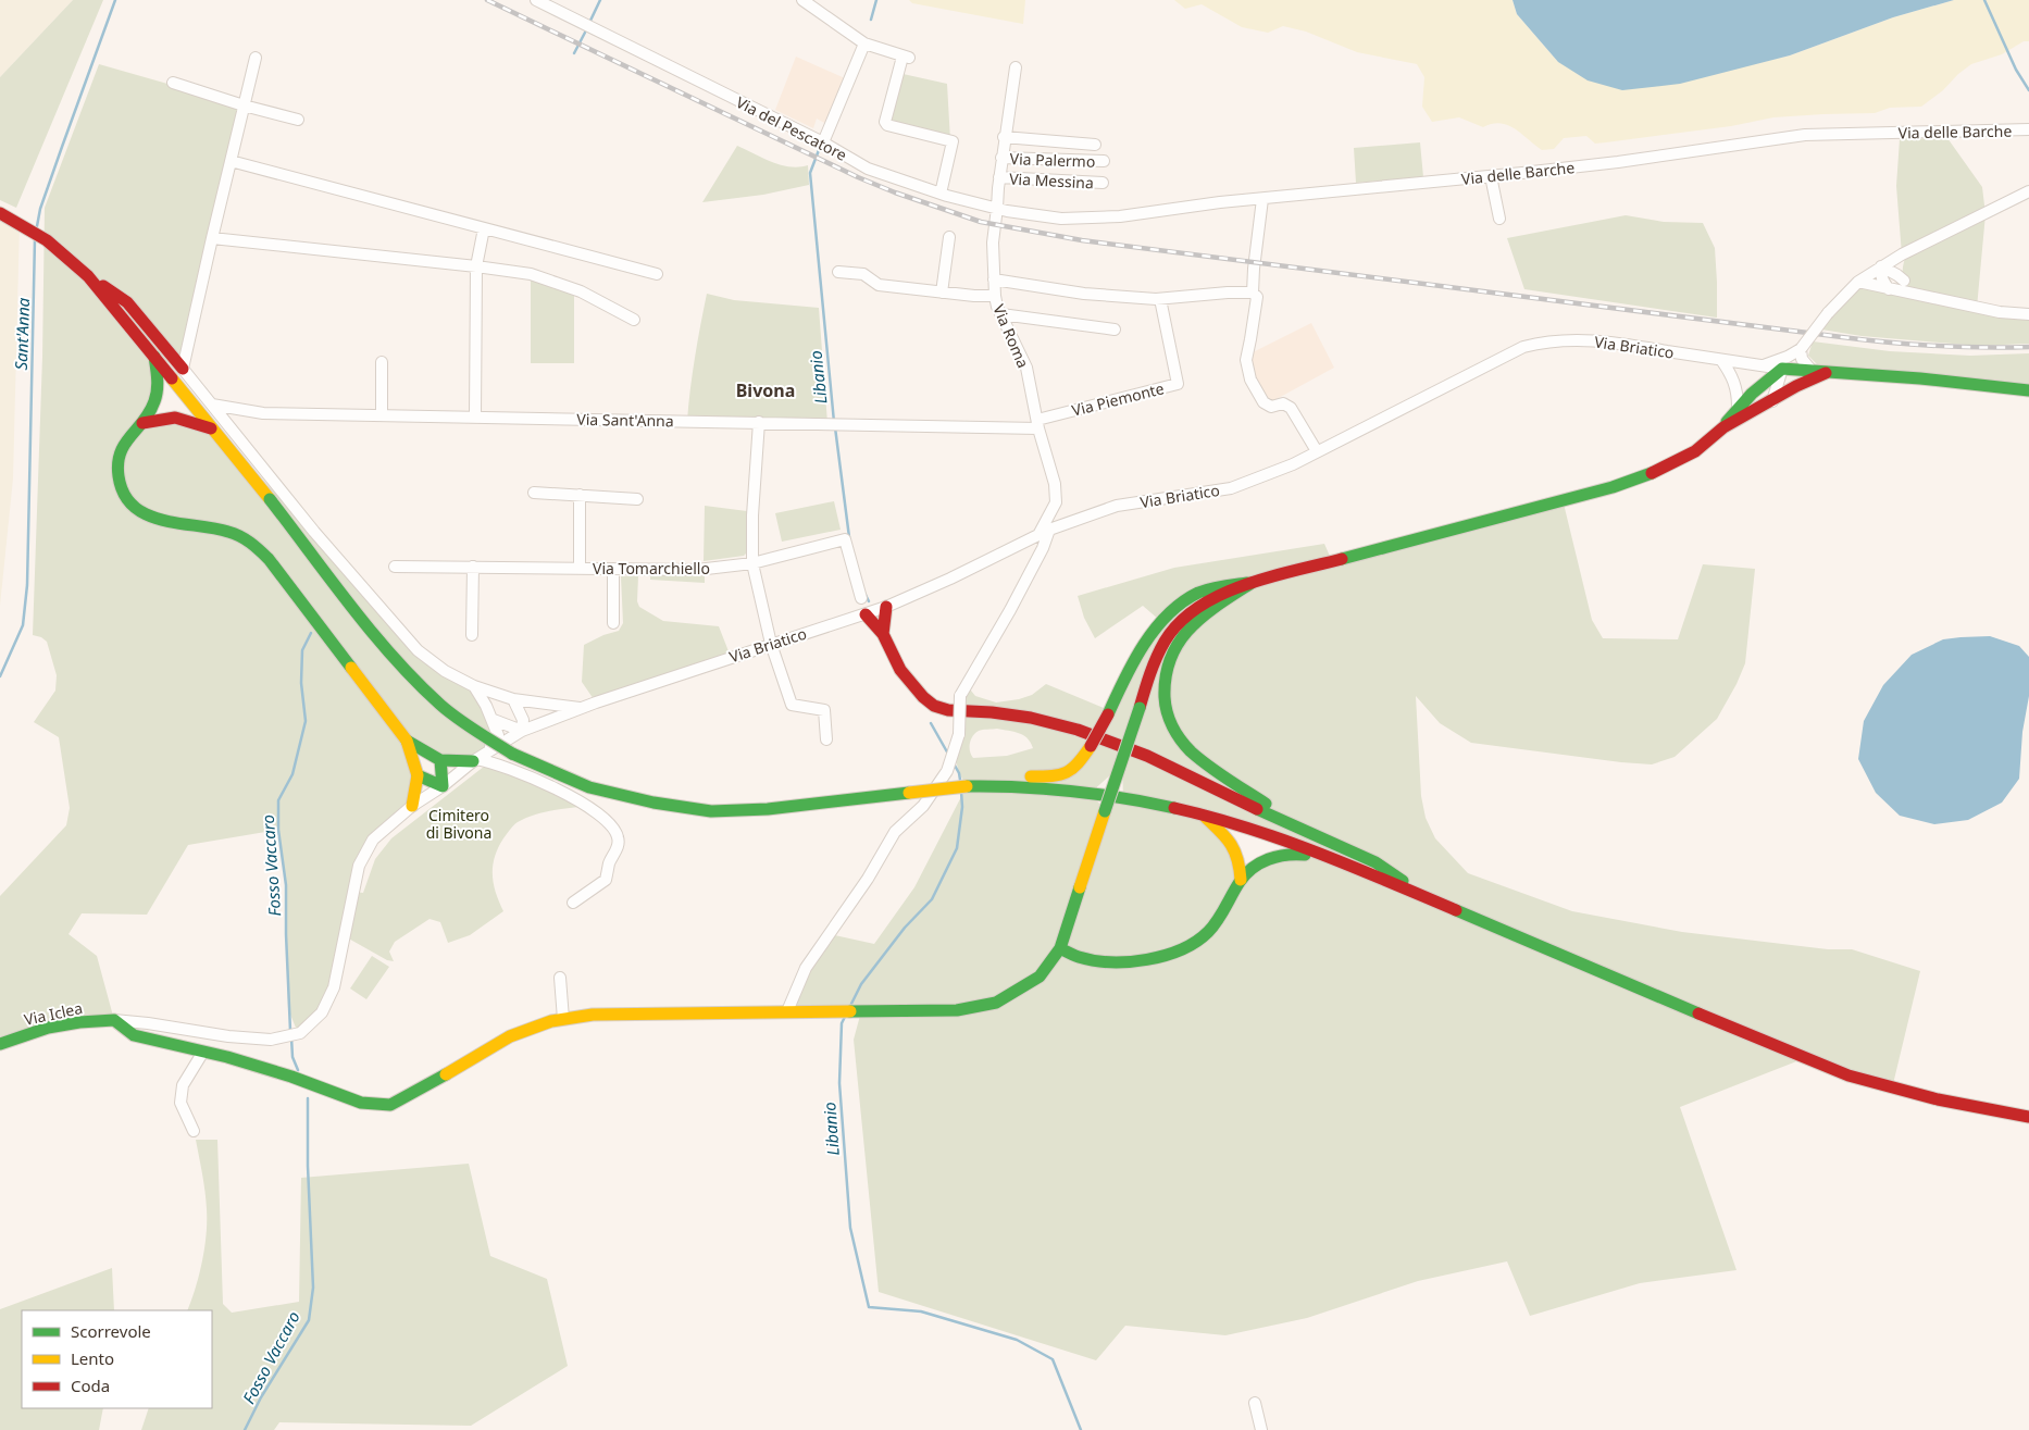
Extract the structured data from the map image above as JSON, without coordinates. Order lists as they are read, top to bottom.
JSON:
{
  "streets": {
    "main road": ["Via Iclea"],
    "street": [
      "Via del Pescatore",
      "Via delle Barche",
      "Via Palermo",
      "Via Messina",
      "Via Roma",
      "Via Briatico",
      "Via Piemonte",
      "Via Sant'Anna",
      "Via Tomarchiello"
    ]
  },
  "crossings": [
    ["Via del Pescatore", "Via delle Barche"],
    ["Via del Pescatore", "Via Roma"],
    ["Via delle Barche", "Via Roma"],
    ["Via Palermo", "Via Roma"],
    ["Via Messina", "Via Roma"],
    ["Via Roma", "Via Briatico"],
    ["Via Roma", "Via Piemonte"],
    ["Via Roma", "Via Sant'Anna"],
    ["Via Briatico", "Via Iclea"],
    ["Via Piemonte", "Via Sant'Anna"]
  ],
  "districts": ["Bivona"],
  "water": ["Sant'Anna", "Libanio", "Fosso Vaccaro"],
  "parks": ["Cimitero di Bivona"],
  "legend": ["Scorrevole", "Lento", "Coda"]
}
